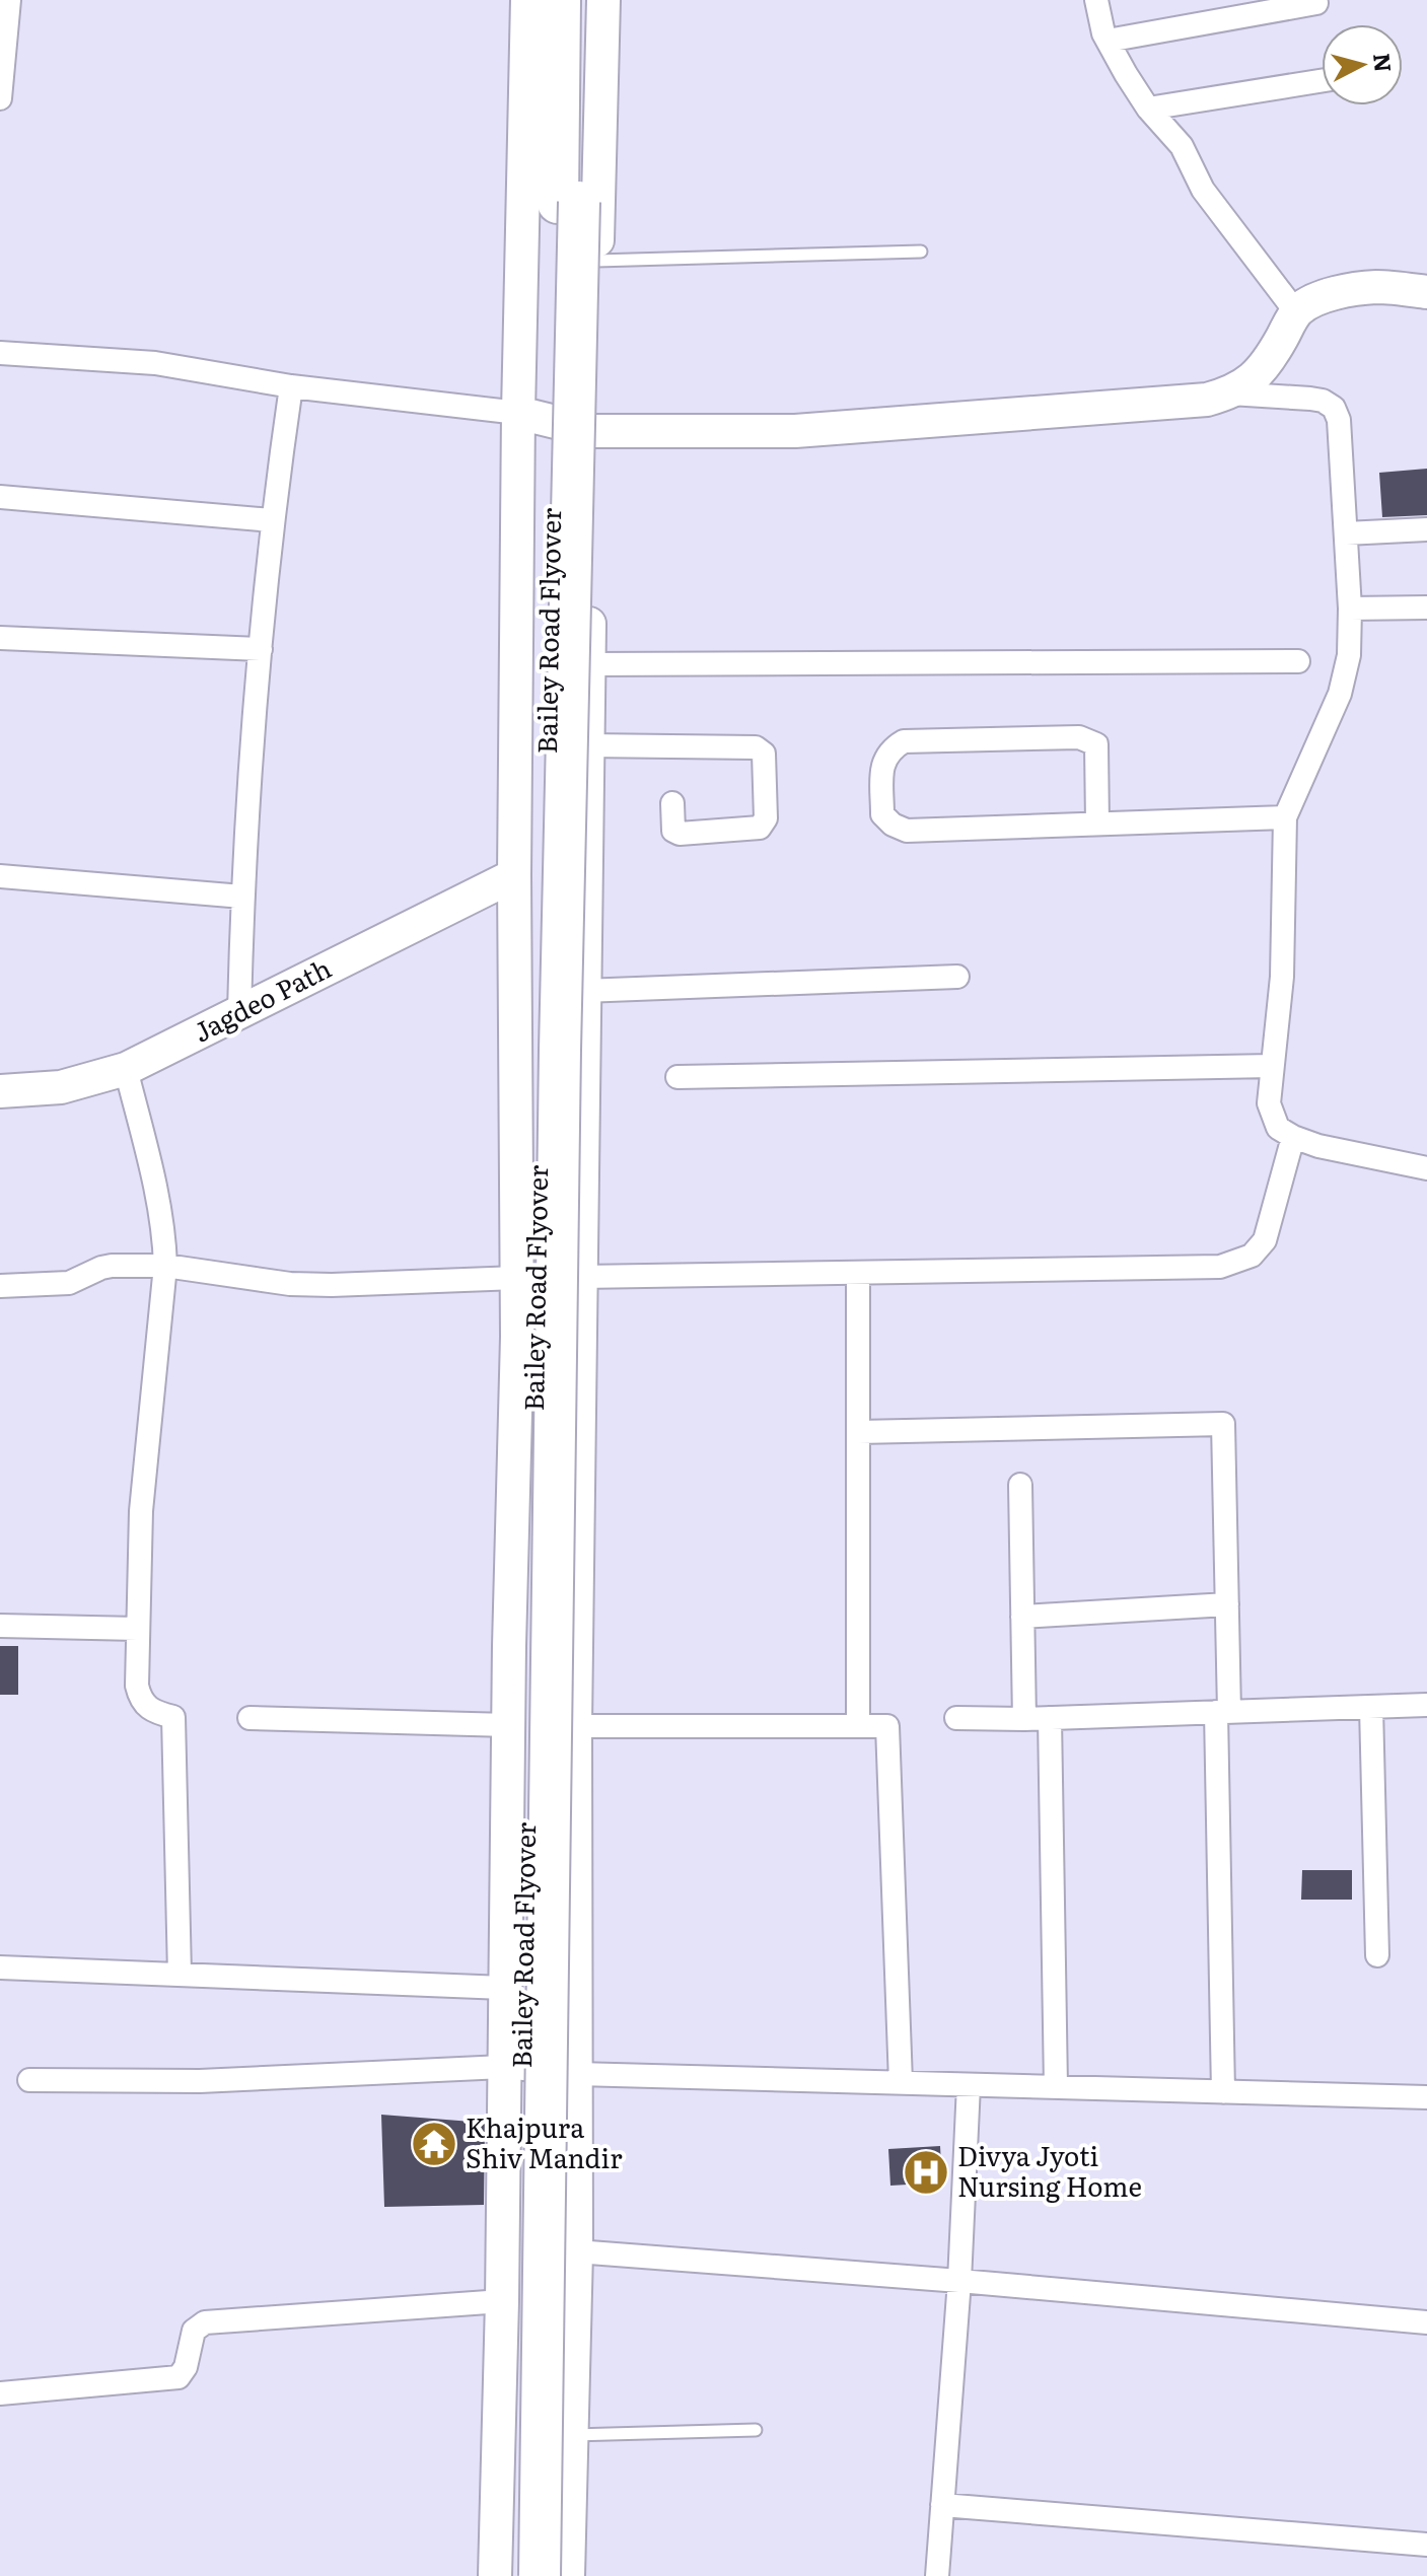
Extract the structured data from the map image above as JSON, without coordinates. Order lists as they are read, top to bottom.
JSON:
{
  "streets": {
    "highway": ["Bailey Road Flyover"],
    "main road": ["Jagdeo Path"]
  },
  "places": {
    "temple": ["Khajpura Shiv Mandir"],
    "hospital": ["Divya Jyoti Nursing Home"]
  },
  "north": "right"
}
